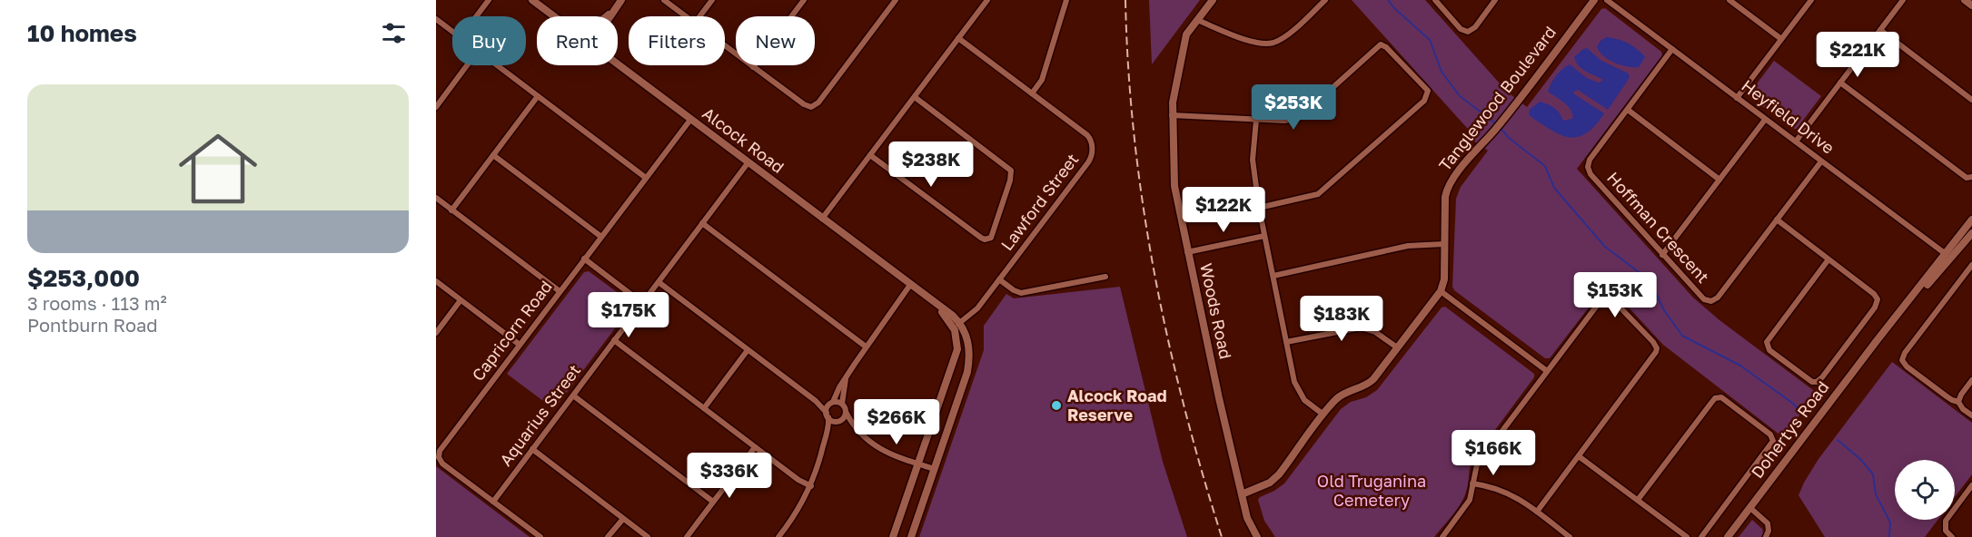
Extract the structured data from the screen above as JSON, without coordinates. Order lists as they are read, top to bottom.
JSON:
{
  "streets": {
    "street": [
      "Tanglewood Boulevard",
      "Heyfield Drive",
      "Alcock Road",
      "Lawford Street",
      "Hoffman Crescent",
      "Woods Road",
      "Capricorn Road",
      "Aquarius Street",
      "Dohertys Road"
    ]
  },
  "crossings": [
    ["Tanglewood Boulevard", "Woods Road"],
    ["Heyfield Drive", "Hoffman Crescent"],
    ["Heyfield Drive", "Dohertys Road"],
    ["Alcock Road", "Lawford Street"],
    ["Alcock Road", "Capricorn Road"],
    ["Alcock Road", "Aquarius Street"],
    ["Capricorn Road", "Aquarius Street"]
  ],
  "parks": ["Old Truganina Cemetery"],
  "places": ["Alcock Road Reserve"],
  "page": {
    "heading": "10 homes",
    "chip": [
      "Buy",
      "Rent",
      "Filters",
      "New"
    ],
    "price": [
      "$221K",
      "$253K",
      "$238K",
      "$122K",
      "$153K",
      "$175K",
      "$183K",
      "$266K",
      "$166K",
      "$336K"
    ],
    "list": [
      {
        "name": "$253,000",
        "note": "3 rooms · 113 m² · Pontburn Road"
      }
    ]
  }
}
